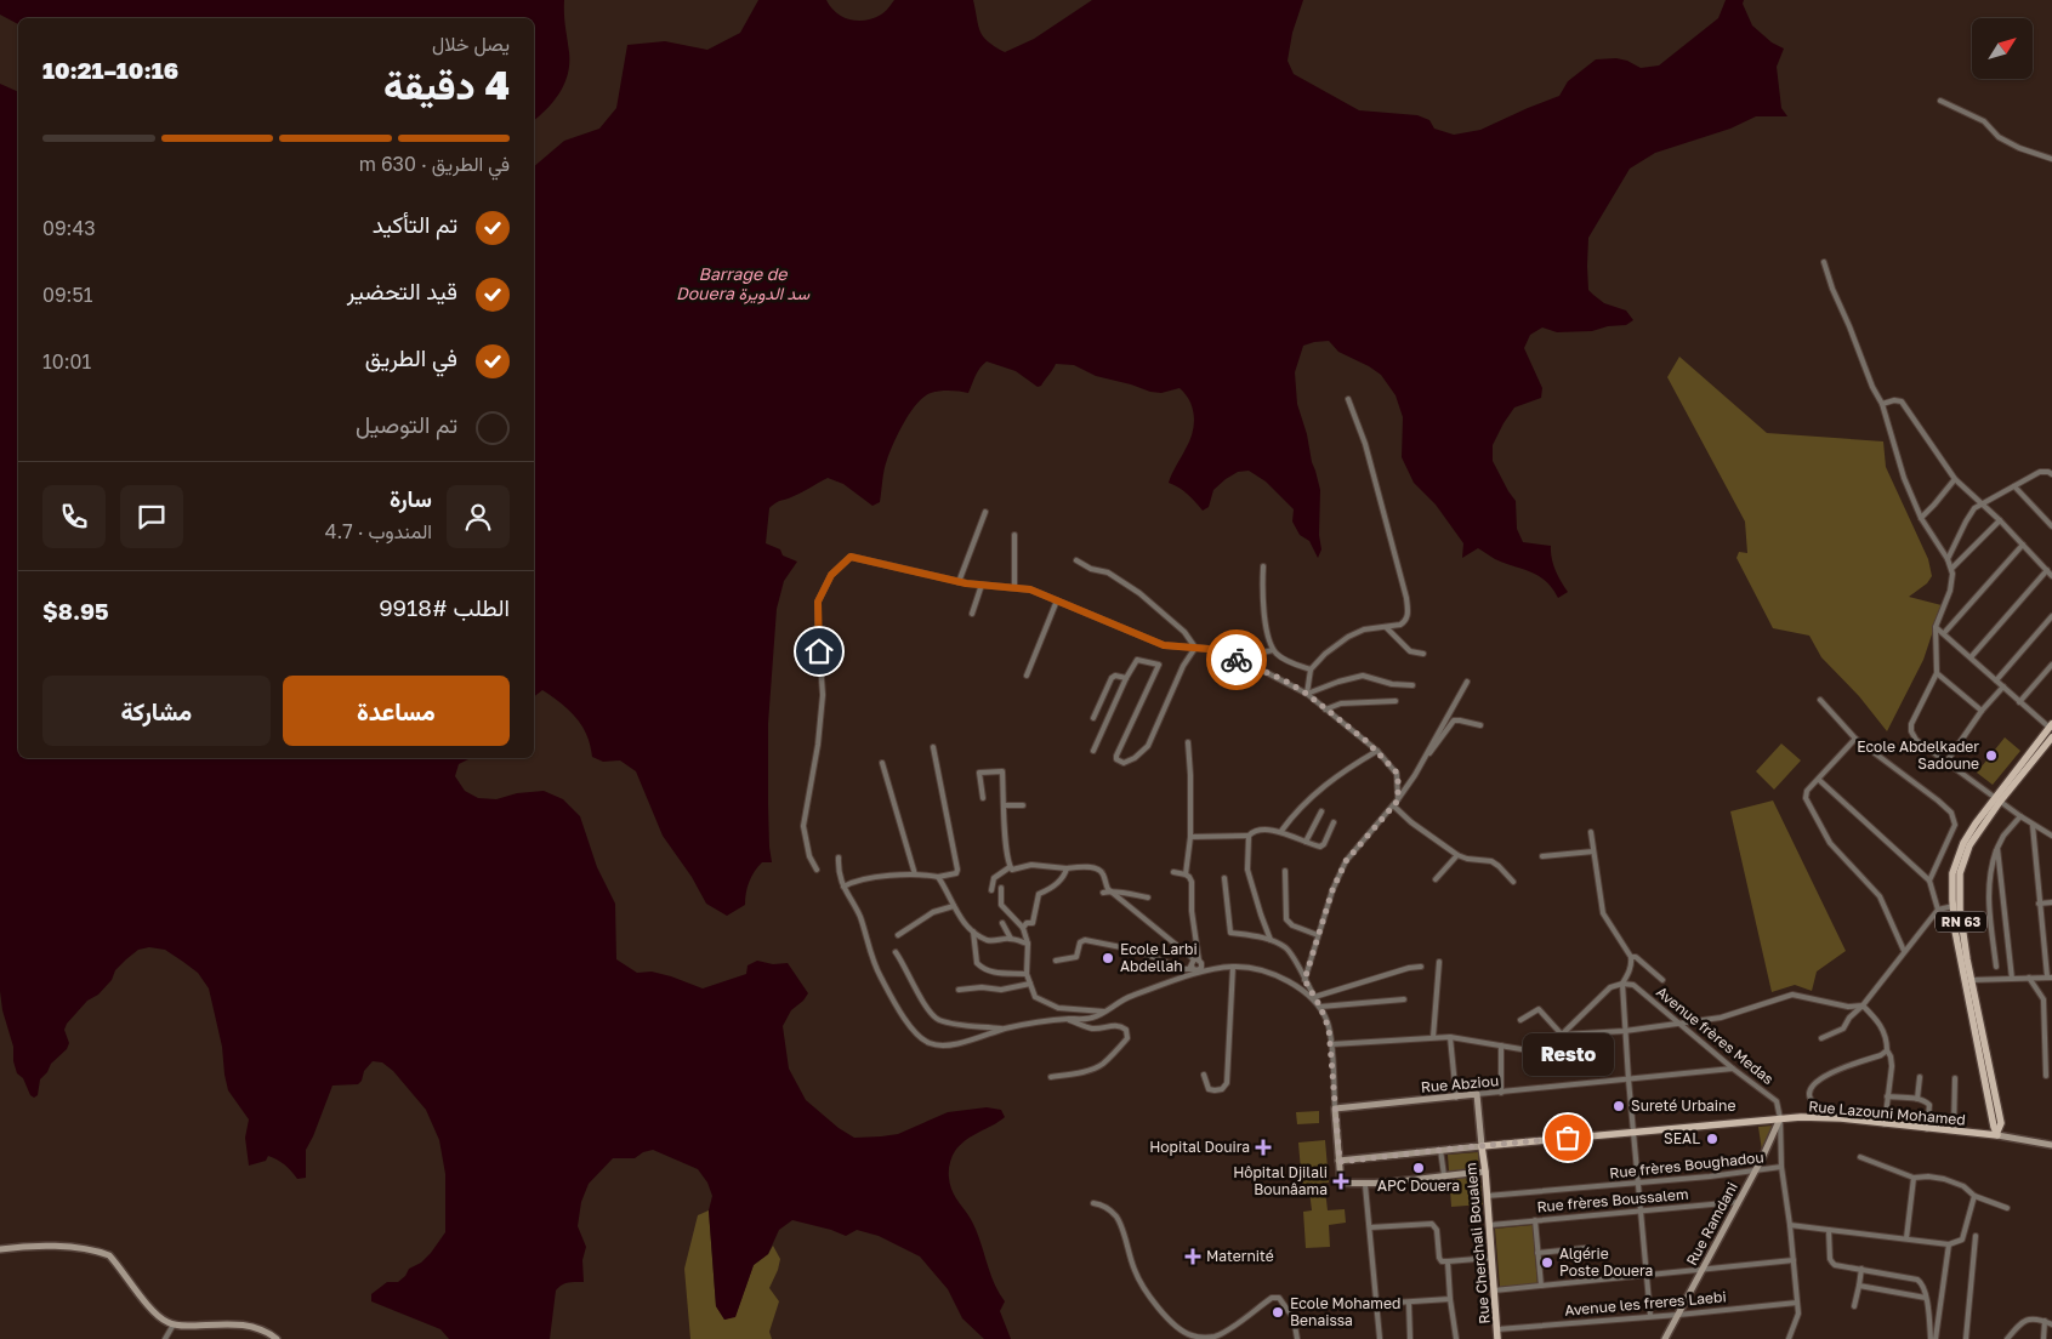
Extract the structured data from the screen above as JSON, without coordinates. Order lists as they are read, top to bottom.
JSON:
{
  "streets": {
    "main road": ["RN 63", "Rue Lazouni Mohamed", "Rue Cherchali Boualem"],
    "street": [
      "Avenue frères Medas",
      "Rue Abziou",
      "Rue frères Boughadou",
      "Rue frères Boussalem",
      "Rue Ramdani",
      "Avenue les freres Laebi"
    ]
  },
  "crossings": [
    ["RN 63", "Rue Lazouni Mohamed"],
    ["Avenue frères Medas", "Rue Abziou"],
    ["Avenue frères Medas", "Rue Lazouni Mohamed"],
    ["Avenue frères Medas", "Rue Ramdani"],
    ["Rue Lazouni Mohamed", "Rue Ramdani"],
    ["Rue Lazouni Mohamed", "Rue Cherchali Boualem"],
    ["Rue frères Boughadou", "Rue Ramdani"],
    ["Rue frères Boughadou", "Rue Cherchali Boualem"],
    ["Rue frères Boussalem", "Rue Ramdani"],
    ["Rue frères Boussalem", "Rue Cherchali Boualem"],
    ["Rue Ramdani", "Avenue les freres Laebi"],
    ["Rue Cherchali Boualem", "Avenue les freres Laebi"]
  ],
  "water": ["Barrage de Douera سد الدويرة"],
  "places": {
    "other": [
      "Ecole Abdelkader Sadoune",
      "Ecole Larbi Abdellah",
      "Sureté Urbaine",
      "Resto",
      "SEAL",
      "APC Douera",
      "Algérie Poste Douera",
      "Ecole Mohamed Benaissa"
    ],
    "health": ["Hopital Douira", "Hôpital Djilali Bounâama", "Maternité"]
  },
  "north": "top right",
  "page": {
    "heading": ["4 دقيقة", "يصل خلال", "10:16–10:21"],
    "panel": [
      "سارة",
      "المندوب · 4.7",
      "الطلب #9918",
      "$8.95"
    ],
    "bar": "في الطريق · 630 m",
    "list": [
      ["تم التأكيد", "09:43"],
      ["قيد التحضير", "09:51"],
      ["في الطريق", "10:01"],
      "تم التوصيل"
    ],
    "buttons": ["مساعدة", "مشاركة"],
    "bubble": "Resto"
  }
}
